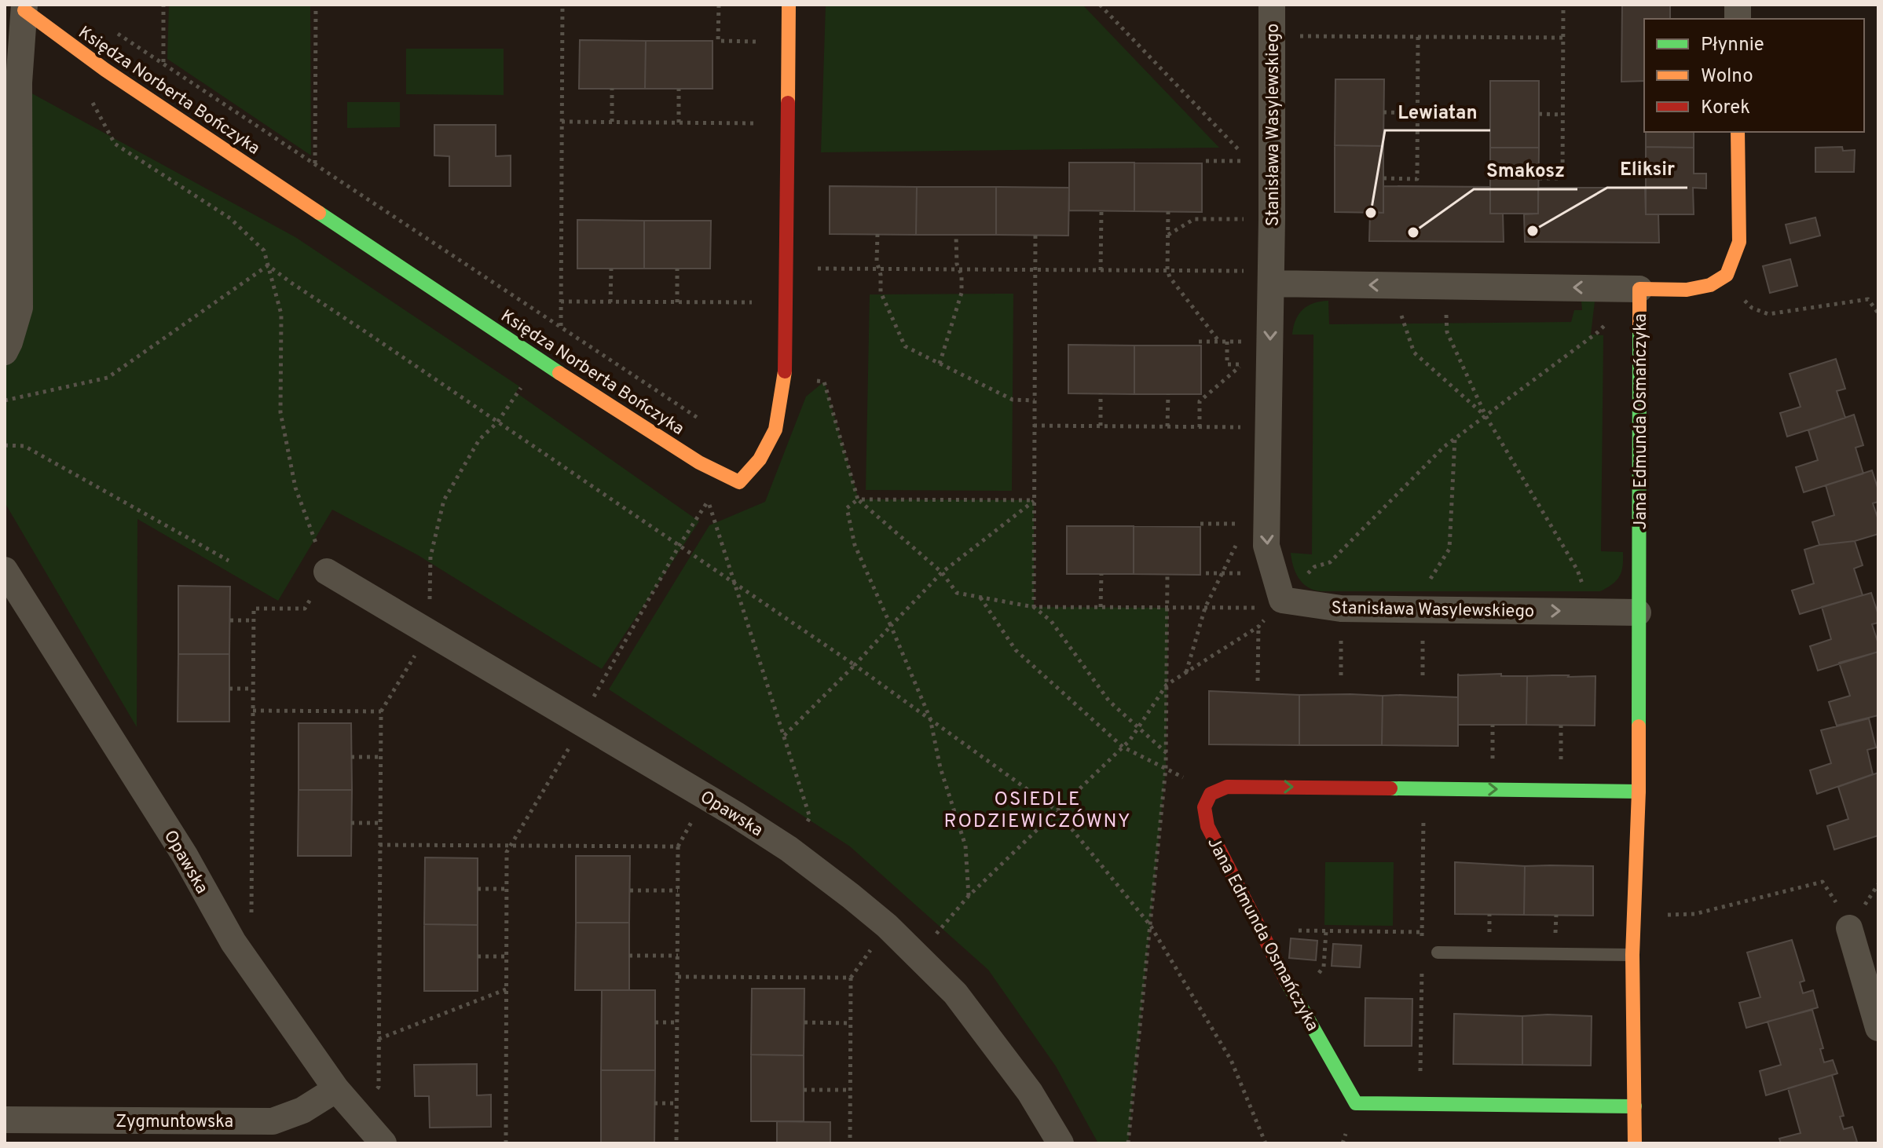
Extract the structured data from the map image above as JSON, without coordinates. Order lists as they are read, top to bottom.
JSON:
{
  "streets": {
    "street": [
      "Księdza Norberta Bończyka",
      "Stanisława Wasylewskiego",
      "Jana Edmunda Osmańczyka",
      "Opawska",
      "Zygmuntowska"
    ]
  },
  "crossings": [
    ["Stanisława Wasylewskiego", "Jana Edmunda Osmańczyka"],
    ["Opawska", "Zygmuntowska"]
  ],
  "districts": ["OSIEDLE RODZIEWICZÓWNY"],
  "places": ["Lewiatan", "Eliksir", "Smakosz"],
  "legend": ["Płynnie", "Wolno", "Korek"]
}
